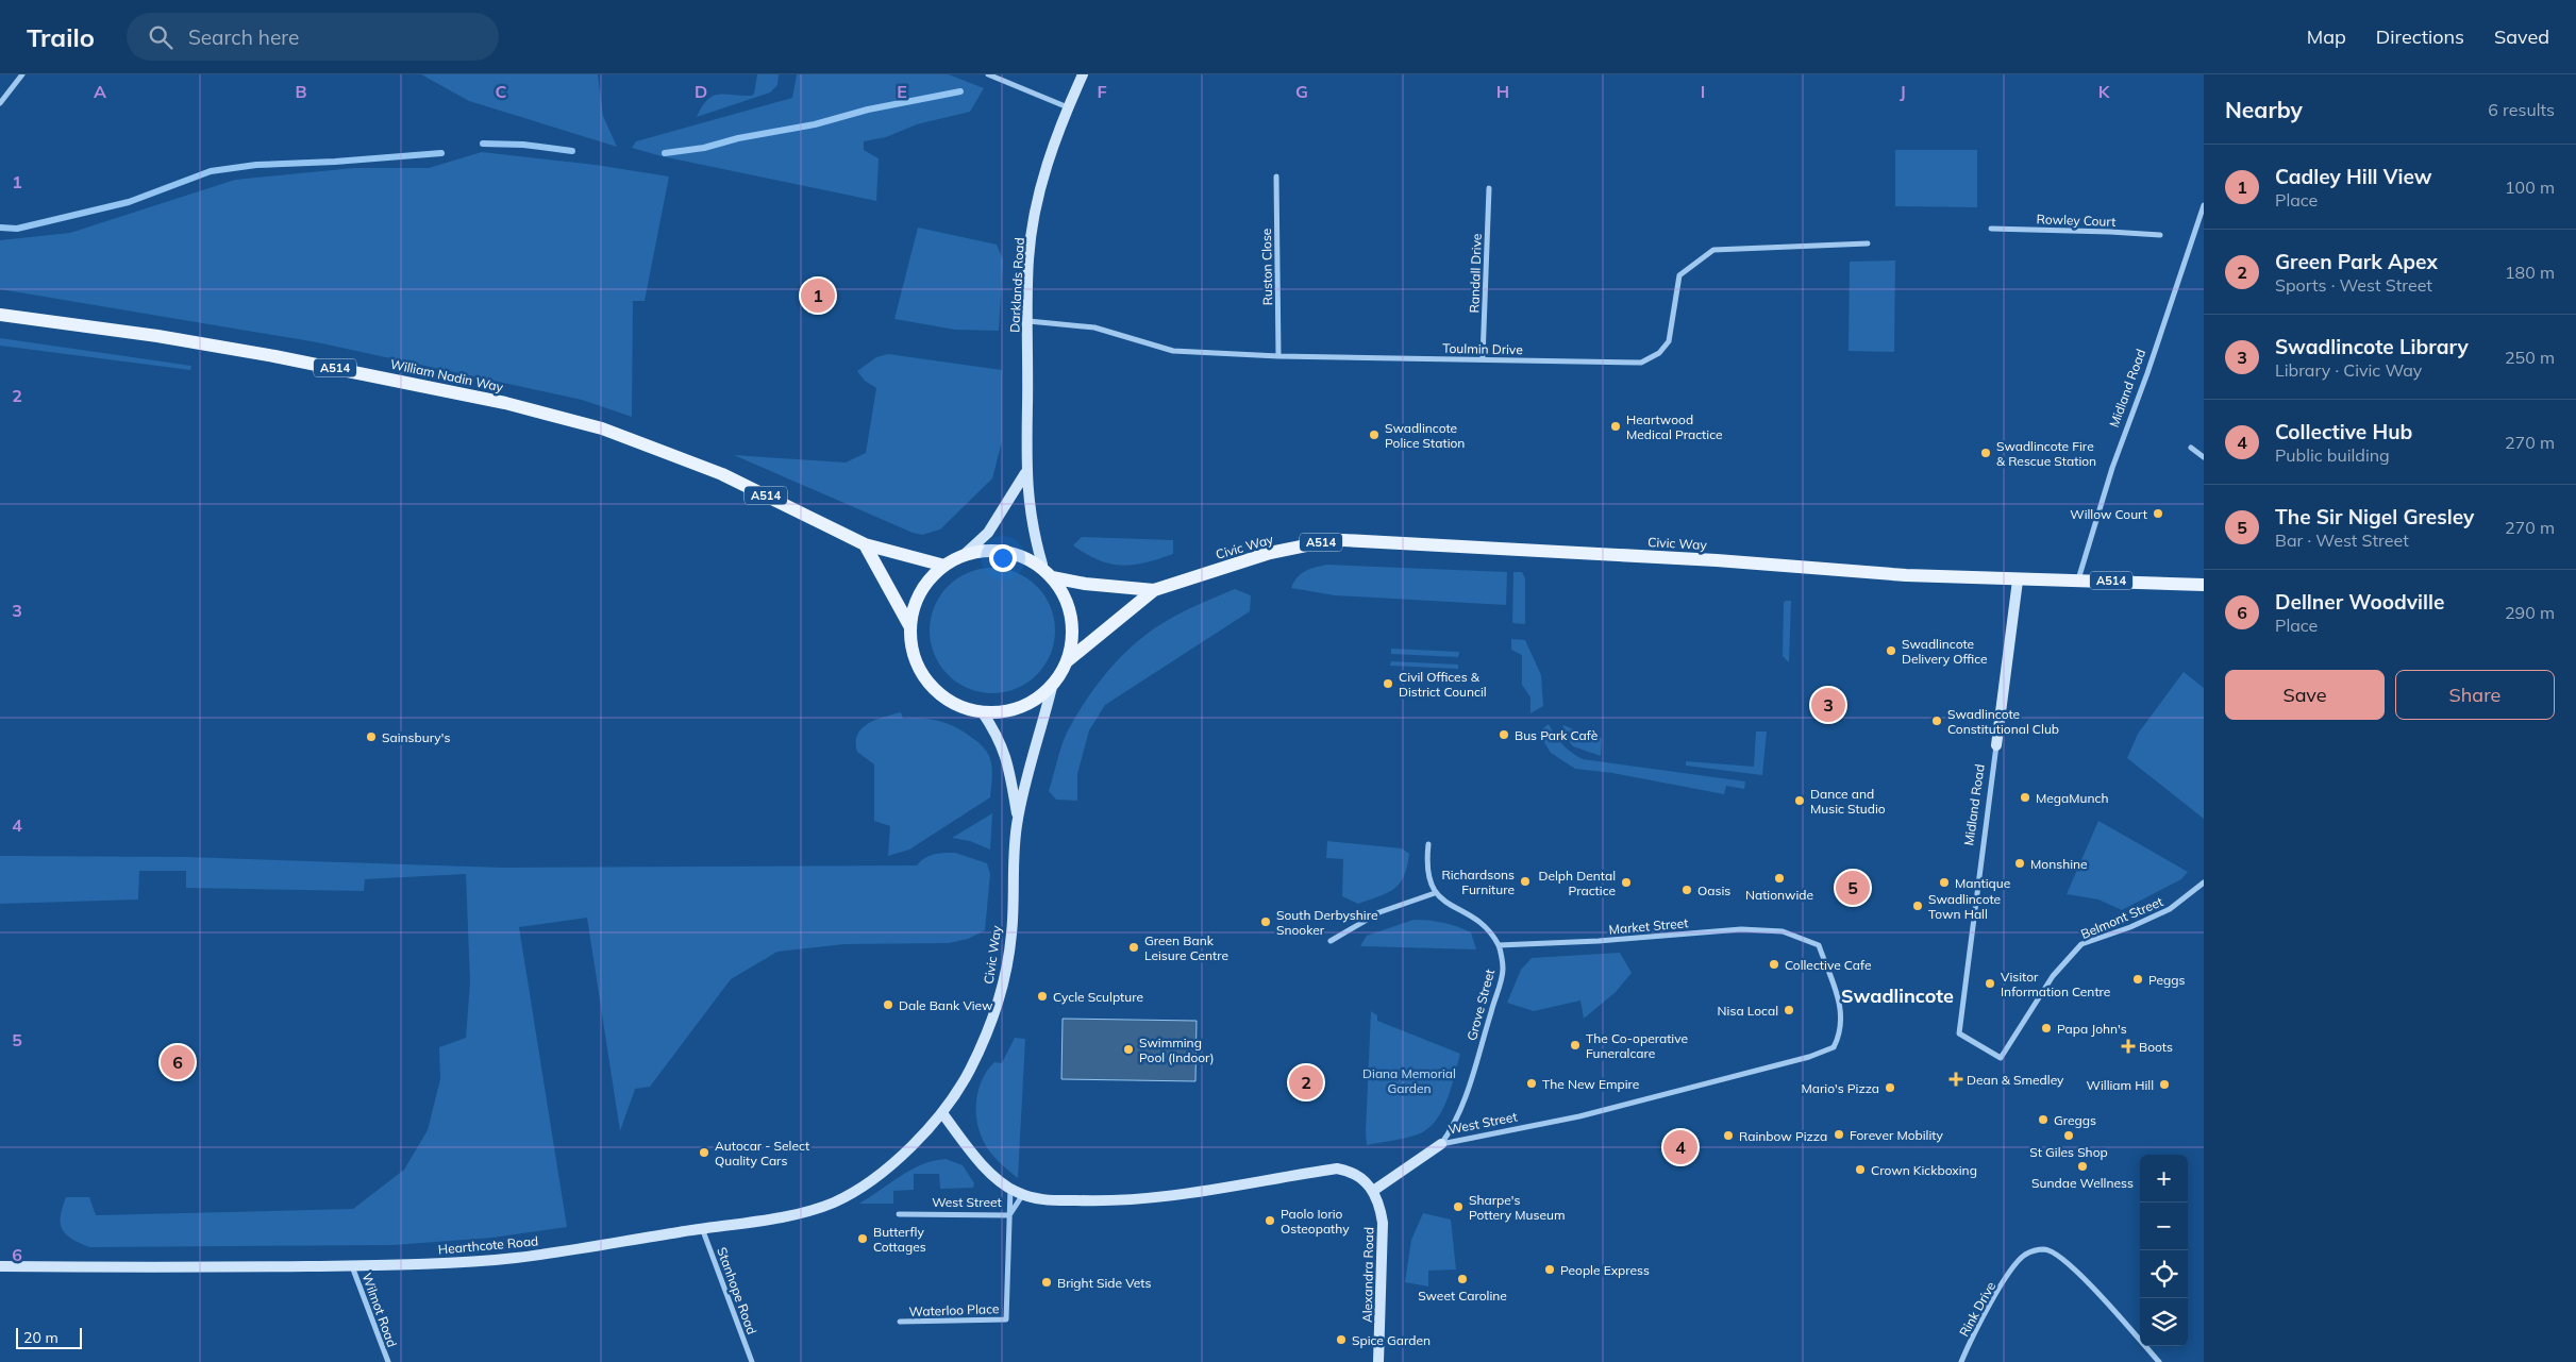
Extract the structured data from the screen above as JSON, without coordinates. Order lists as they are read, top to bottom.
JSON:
{
  "streets": {
    "main road": ["A514", "William Nadin Way", "Civic Way"],
    "street": [
      "Rowley Court",
      "Ruston Close",
      "Randall Drive",
      "Darklands Road",
      "Toulmin Drive",
      "Midland Road",
      "Belmont Street",
      "Market Street",
      "Grove Street",
      "West Street",
      "Hearthcote Road",
      "Alexandra Road",
      "Stanhope Road",
      "Rink Drive",
      "Wilmot Road",
      "Waterloo Place"
    ]
  },
  "crossings": [
    ["Ruston Close", "Toulmin Drive"],
    ["Randall Drive", "Toulmin Drive"],
    ["Darklands Road", "Toulmin Drive"],
    ["Darklands Road", "William Nadin Way"],
    ["Darklands Road", "Civic Way"],
    ["William Nadin Way", "Civic Way"],
    ["Midland Road", "Civic Way"],
    ["Midland Road", "Belmont Street"],
    ["Civic Way", "West Street"],
    ["Civic Way", "Hearthcote Road"],
    ["Market Street", "Grove Street"],
    ["Market Street", "West Street"],
    ["Grove Street", "West Street"],
    ["West Street", "Hearthcote Road"],
    ["West Street", "Alexandra Road"],
    ["West Street", "Waterloo Place"],
    ["Hearthcote Road", "Stanhope Road"],
    ["Hearthcote Road", "Wilmot Road"]
  ],
  "districts": ["Swadlincote"],
  "parks": ["Diana Memorial Garden"],
  "places": {
    "other": [
      "Heartwood Medical Practice",
      "Swadlincote Police Station",
      "Swadlincote Fire & Rescue Station",
      "Willow Court",
      "Swadlincote Delivery Office",
      "Civil Offices & District Council",
      "Swadlincote Constitutional Club",
      "Bus Park Cafè",
      "Sainsbury's",
      "MegaMunch",
      "Dance and Music Studio",
      "Monshine",
      "Nationwide",
      "Richardsons Furniture",
      "Delph Dental Practice",
      "Mantique",
      "Oasis",
      "Swadlincote Town Hall",
      "South Derbyshire Snooker",
      "Green Bank Leisure Centre",
      "Collective Cafe",
      "Peggs",
      "Visitor Information Centre",
      "Cycle Sculpture",
      "Dale Bank View",
      "Nisa Local",
      "Papa John's",
      "The Co-operative Funeralcare",
      "Swimming Pool (Indoor)",
      "The New Empire",
      "William Hill",
      "Mario's Pizza",
      "Greggs",
      "Forever Mobility",
      "Rainbow Pizza",
      "St Giles Shop",
      "Autocar - Select Quality Cars",
      "Sundae Wellness",
      "Crown Kickboxing",
      "Sharpe's Pottery Museum",
      "Paolo Iorio Osteopathy",
      "Butterfly Cottages",
      "People Express",
      "Sweet Caroline",
      "Bright Side Vets",
      "Spice Garden"
    ],
    "health": ["Boots", "Dean & Smedley"]
  },
  "scale_bar": "20 m",
  "page": {
    "header": "Trailo",
    "search": "Search here",
    "nav": ["Map", "Directions", "Saved"],
    "heading": ["Nearby", "6 results"],
    "list": [
      {
        "mark": "1",
        "name": "Cadley Hill View",
        "note": "Place",
        "value": "100 m"
      },
      {
        "mark": "2",
        "name": "Green Park Apex",
        "note": "Sports · West Street",
        "value": "180 m"
      },
      {
        "mark": "3",
        "name": "Swadlincote Library",
        "note": "Library · Civic Way",
        "value": "250 m"
      },
      {
        "mark": "4",
        "name": "Collective Hub",
        "note": "Public building",
        "value": "270 m"
      },
      {
        "mark": "5",
        "name": "The Sir Nigel Gresley",
        "note": "Bar · West Street",
        "value": "270 m"
      },
      {
        "mark": "6",
        "name": "Dellner Woodville",
        "note": "Place",
        "value": "290 m"
      }
    ],
    "pins": [
      "1",
      "3",
      "5",
      "6",
      "2",
      "4"
    ],
    "buttons": ["Save", "Share"],
    "map_buttons": ["+", "−"],
    "scale": "20 m"
  },
  "grid": {
    "columns": [
      "A",
      "B",
      "C",
      "D",
      "E",
      "F",
      "G",
      "H",
      "I",
      "J",
      "K"
    ],
    "rows": [
      "1",
      "2",
      "3",
      "4",
      "5",
      "6"
    ]
  }
}
